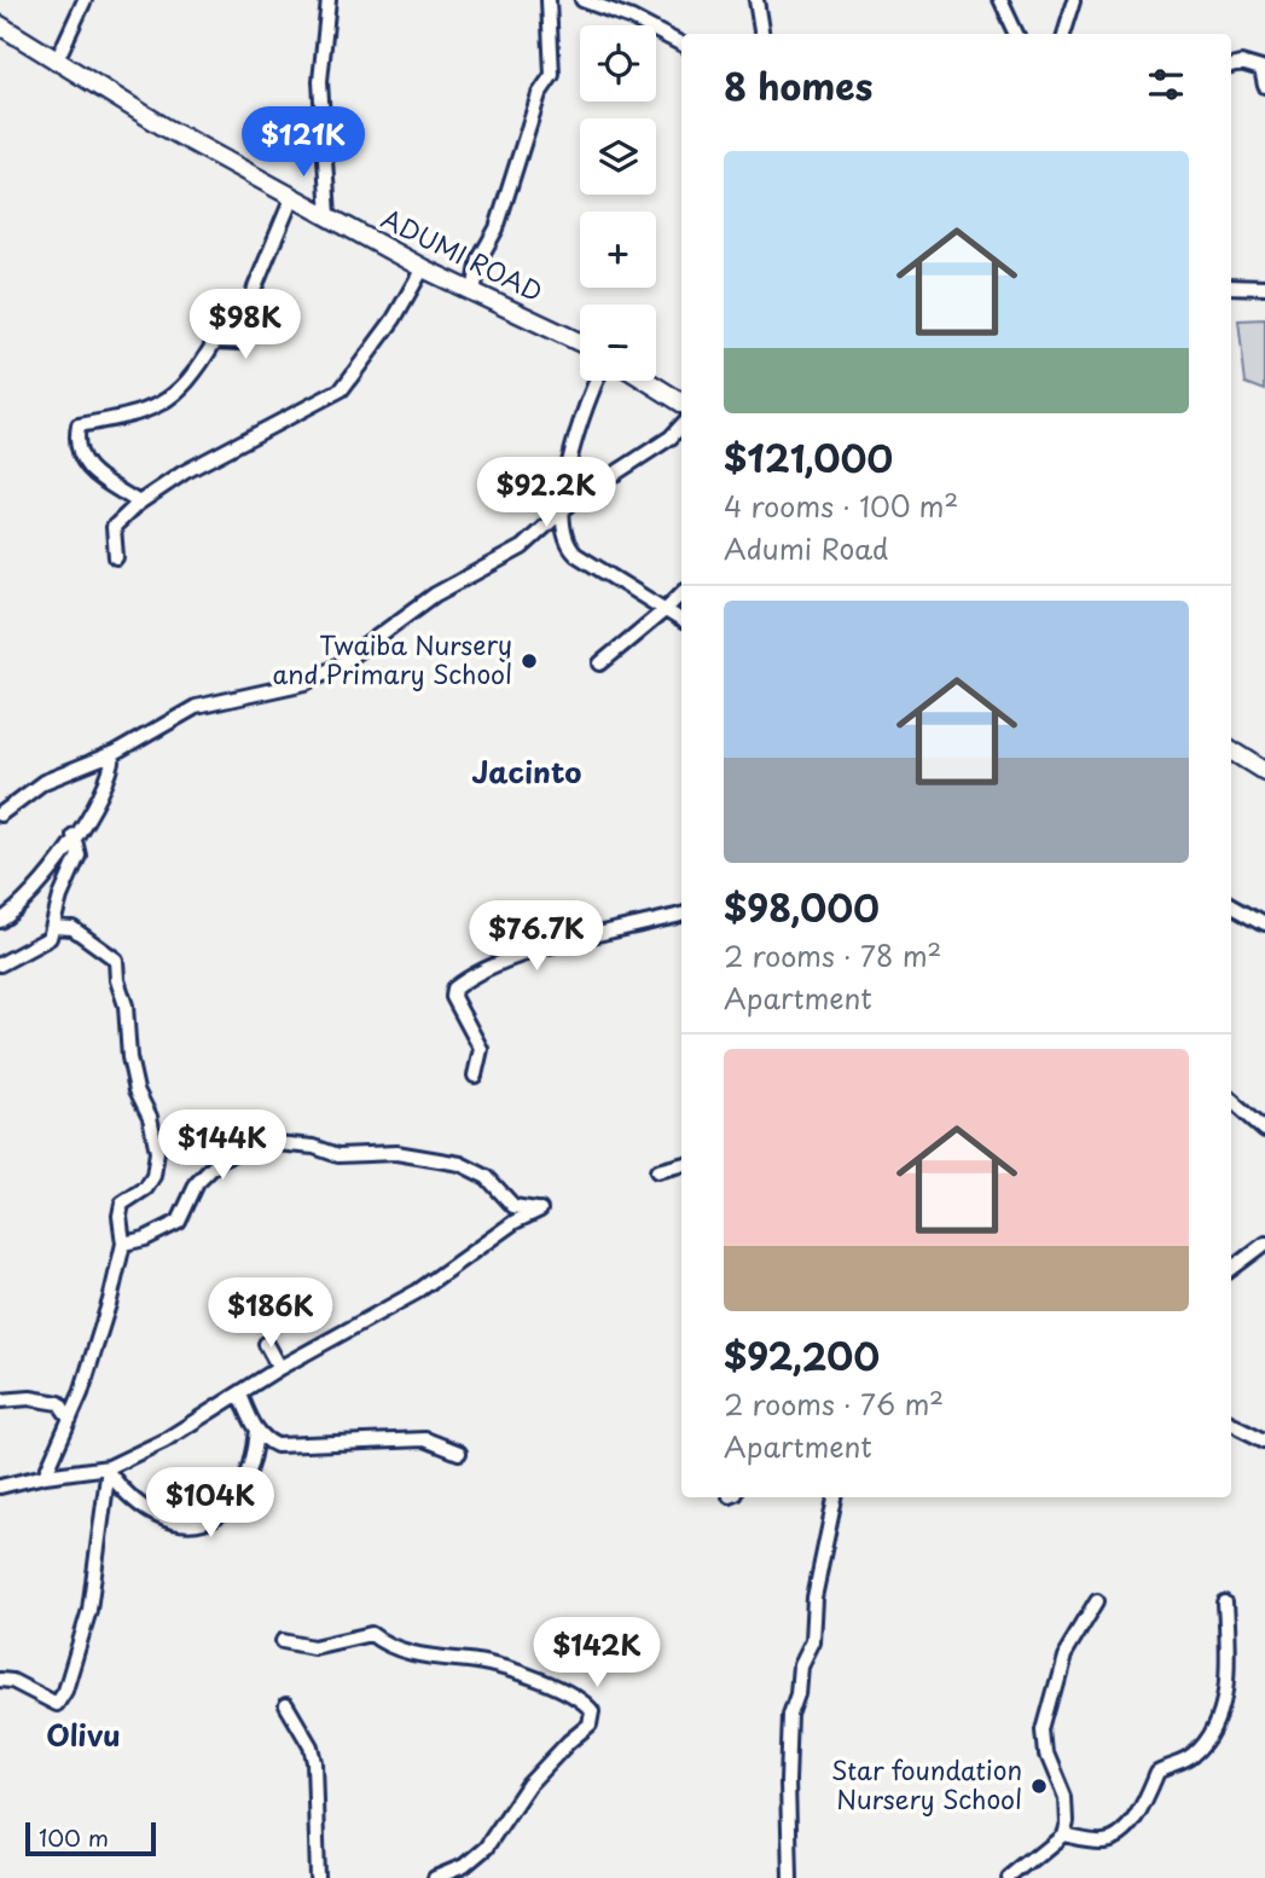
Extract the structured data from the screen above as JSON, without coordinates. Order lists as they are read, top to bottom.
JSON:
{
  "streets": {
    "main road": ["ADUMI ROAD"]
  },
  "districts": ["Jacinto", "Olivu"],
  "places": ["Twaiba Nursery and Primary School", "Star foundation Nursery School"],
  "scale_bar": "100 m",
  "page": {
    "map_buttons": ["+", "−"],
    "heading": "8 homes",
    "price": [
      "$121K",
      "$98K",
      "$92.2K",
      "$76.7K",
      "$144K",
      "$186K",
      "$104K",
      "$142K"
    ],
    "list": [
      {
        "name": "$121,000",
        "note": "4 rooms · 100 m² · Adumi Road"
      },
      {
        "name": "$98,000",
        "note": "2 rooms · 78 m² · Apartment"
      },
      {
        "name": "$92,200",
        "note": "2 rooms · 76 m² · Apartment"
      }
    ],
    "scale": "100 m"
  }
}
